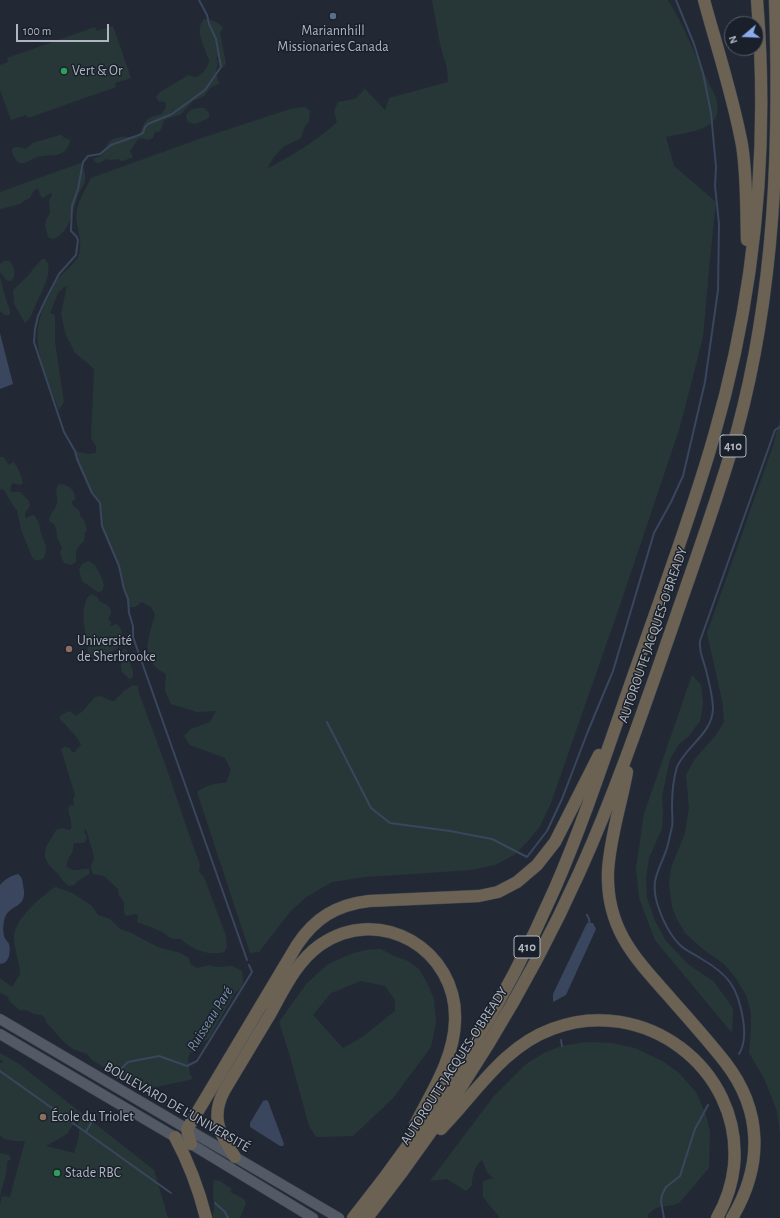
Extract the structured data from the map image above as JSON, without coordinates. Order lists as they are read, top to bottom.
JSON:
{
  "streets": {
    "highway": ["410", "AUTOROUTE JACQUES-O'BREADY"],
    "main road": ["BOULEVARD DE L'UNIVERSITÉ"]
  },
  "water": ["Ruisseau Paré"],
  "places": [
    "Mariannhill Missionaries Canada",
    "Vert & Or",
    "Université de Sherbrooke",
    "École du Triolet",
    "Stade RBC"
  ],
  "scale_bar": "100 m",
  "north": "left"
}
